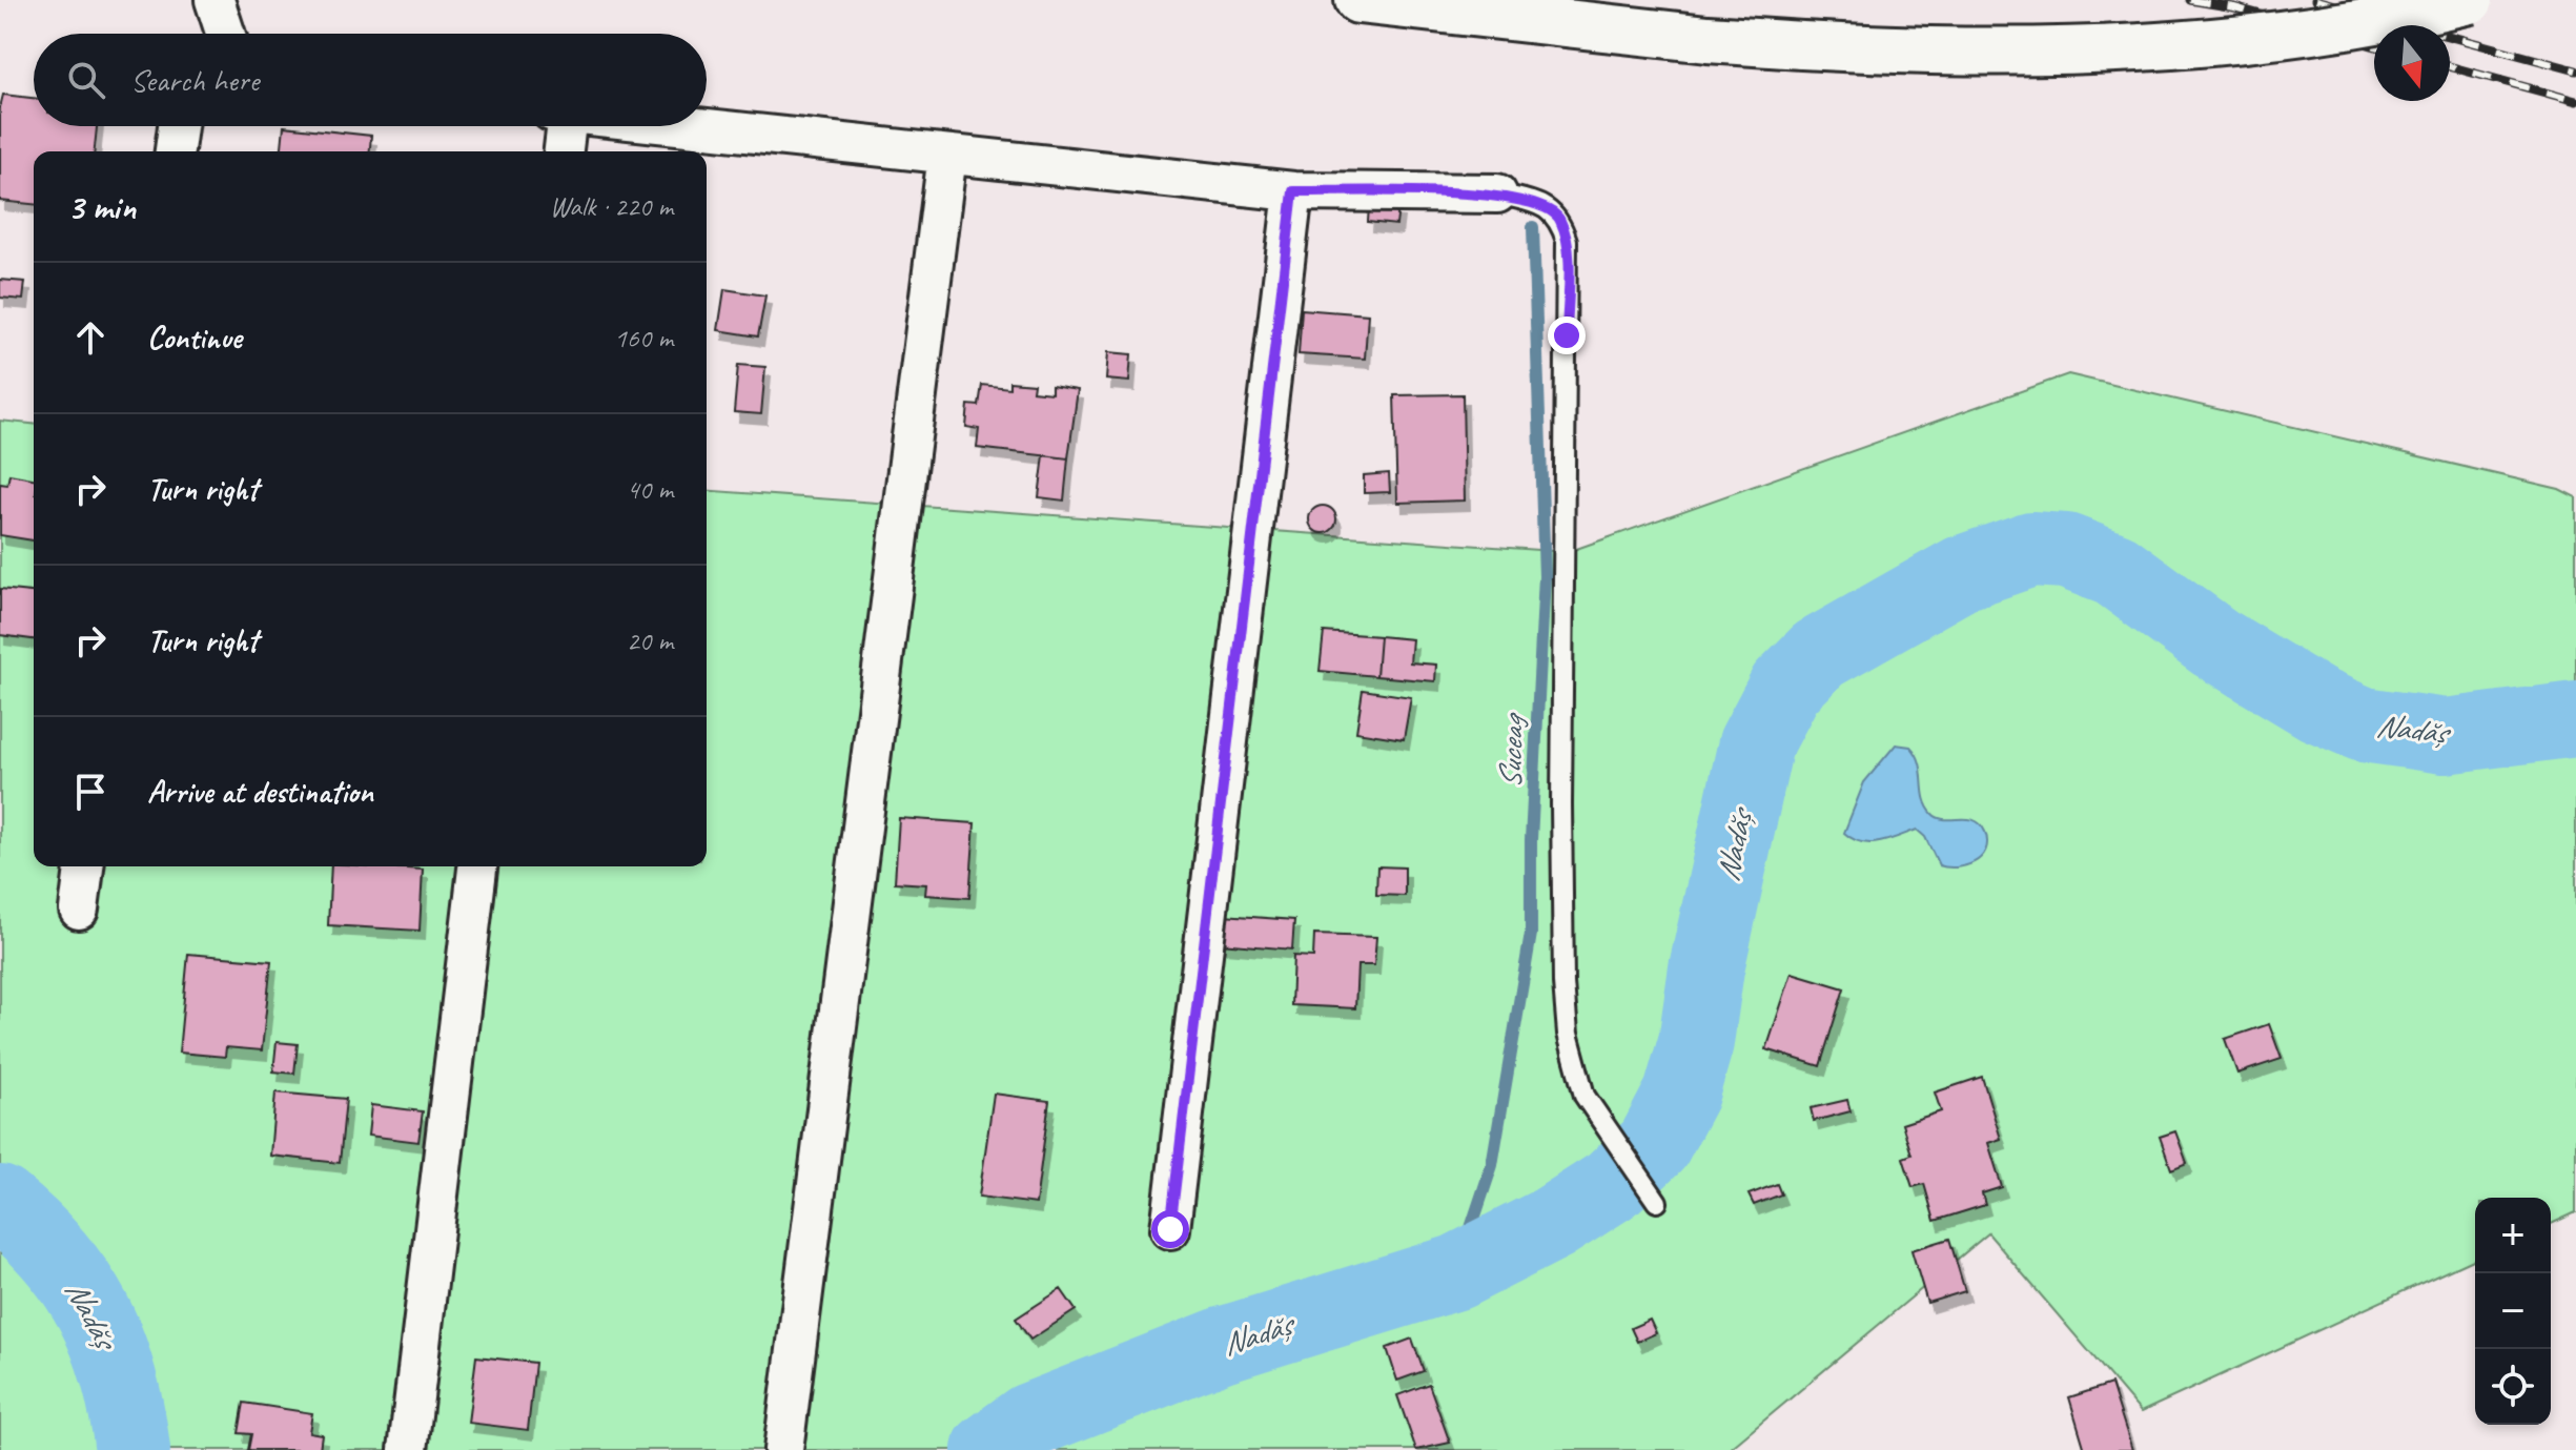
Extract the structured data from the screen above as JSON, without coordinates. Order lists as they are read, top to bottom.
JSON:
{
  "water": ["Nadăș", "Suceag"],
  "north": "bottom",
  "page": {
    "search": "Search here",
    "heading": ["3 min", "Walk · 220 m"],
    "list": [
      ["Continue", "160 m"],
      ["Turn right", "40 m"],
      ["Turn right", "20 m"],
      "Arrive at destination"
    ],
    "map_buttons": ["+", "−"]
  }
}
